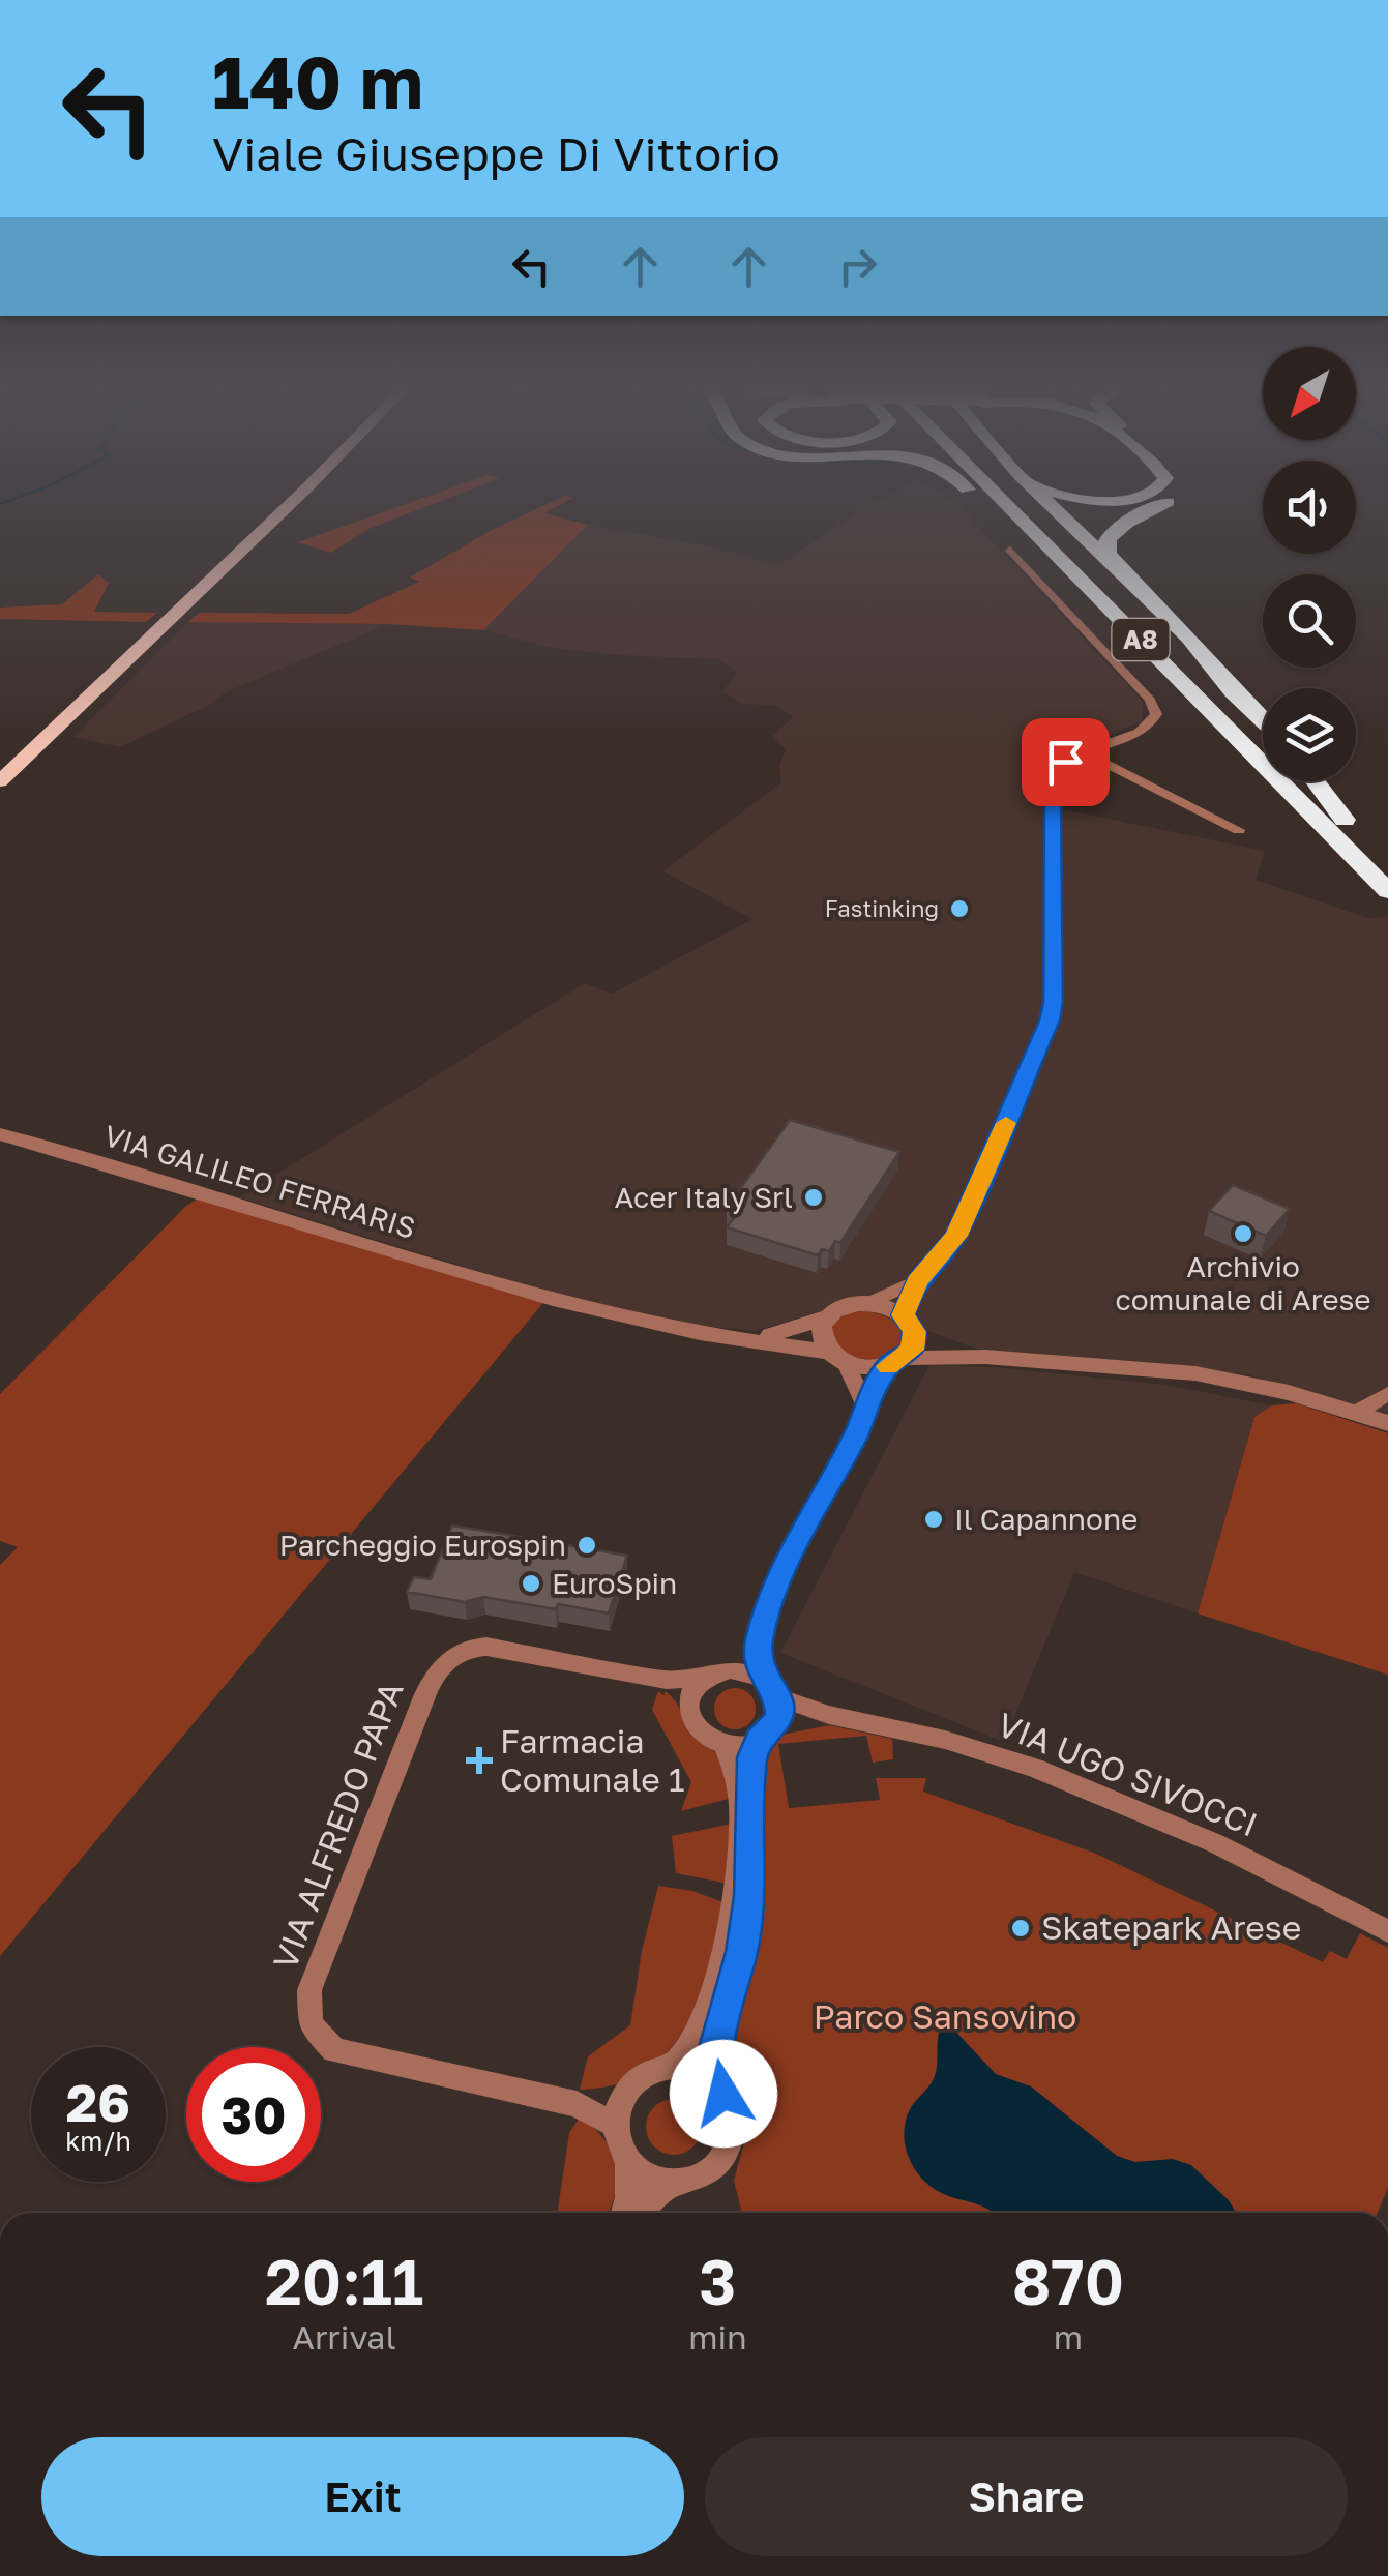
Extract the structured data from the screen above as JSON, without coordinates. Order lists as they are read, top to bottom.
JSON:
{
  "streets": {
    "highway": ["A8"],
    "street": ["VIA GALILEO FERRARIS", "VIA UGO SIVOCCI", "VIA ALFREDO PAPA"]
  },
  "crossings": [
    ["VIA UGO SIVOCCI", "VIA ALFREDO PAPA"]
  ],
  "parks": ["Parco Sansovino"],
  "places": {
    "other": [
      "Fastinking",
      "Acer Italy Srl",
      "Archivio comunale di Arese",
      "Il Capannone",
      "Parcheggio Eurospin",
      "EuroSpin",
      "Skatepark Arese"
    ],
    "health": ["Farmacia Comunale 1"]
  },
  "north": "bottom left",
  "page": {
    "turn": ["140 m", "Viale Giuseppe Di Vittorio"],
    "speed": "26 km/h",
    "limit": "30",
    "eta": [
      "20:11",
      "Arrival",
      "3",
      "min",
      "870",
      "m"
    ],
    "buttons": ["Exit", "Share"]
  }
}
